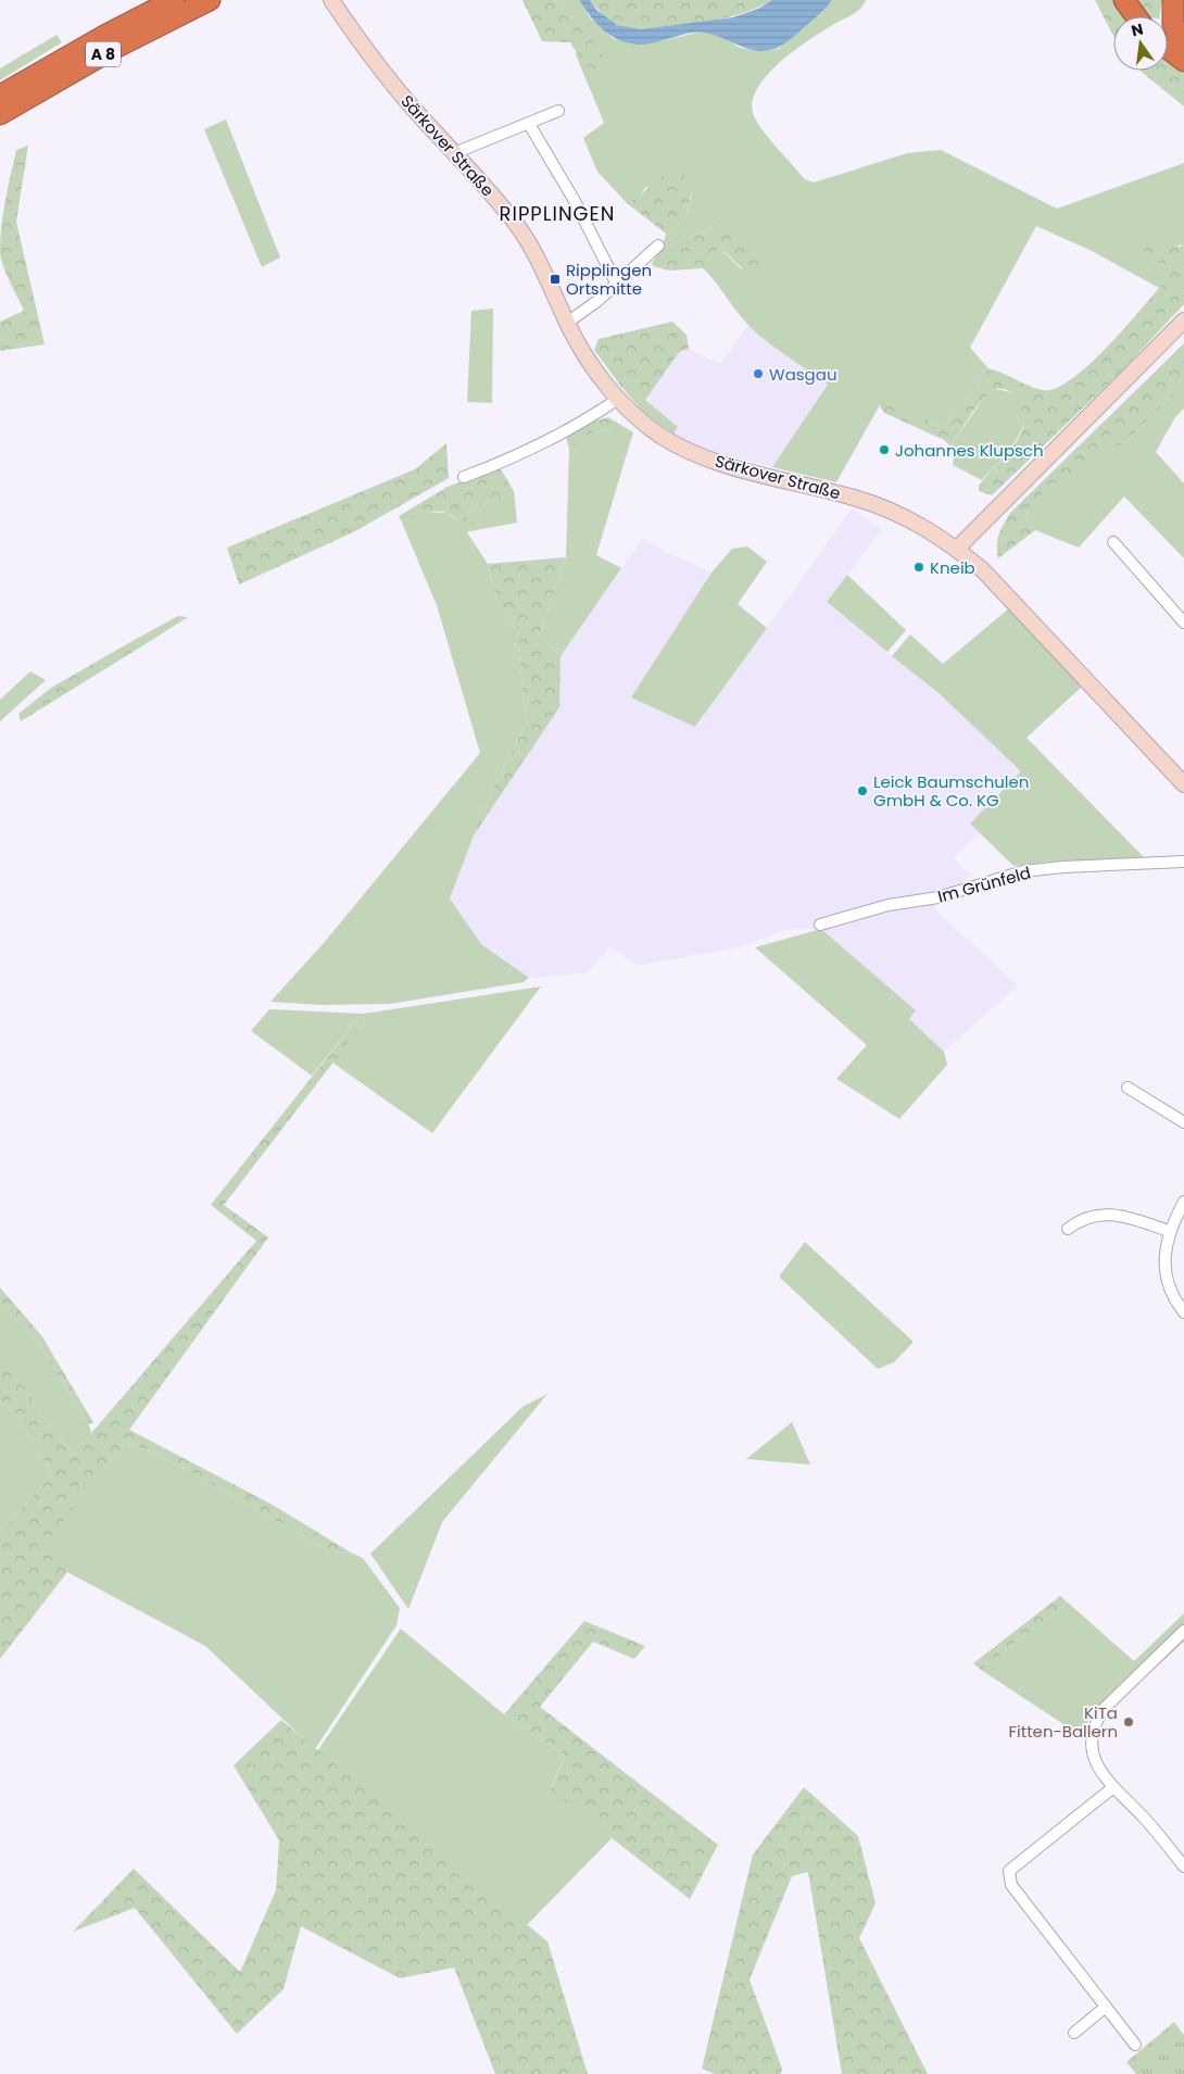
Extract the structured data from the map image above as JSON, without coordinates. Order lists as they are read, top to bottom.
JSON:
{
  "streets": {
    "highway": ["A 8"],
    "main road": ["Särkover Straße"],
    "street": ["Im Grünfeld"]
  },
  "districts": ["RIPPLINGEN"],
  "places": {
    "transit": ["Ripplingen Ortsmitte"],
    "other": [
      "Wasgau",
      "Johannes Klupsch",
      "Kneib",
      "Leick Baumschulen GmbH & Co. KG",
      "KiTa Fitten-Ballern"
    ]
  },
  "north": "top"
}
